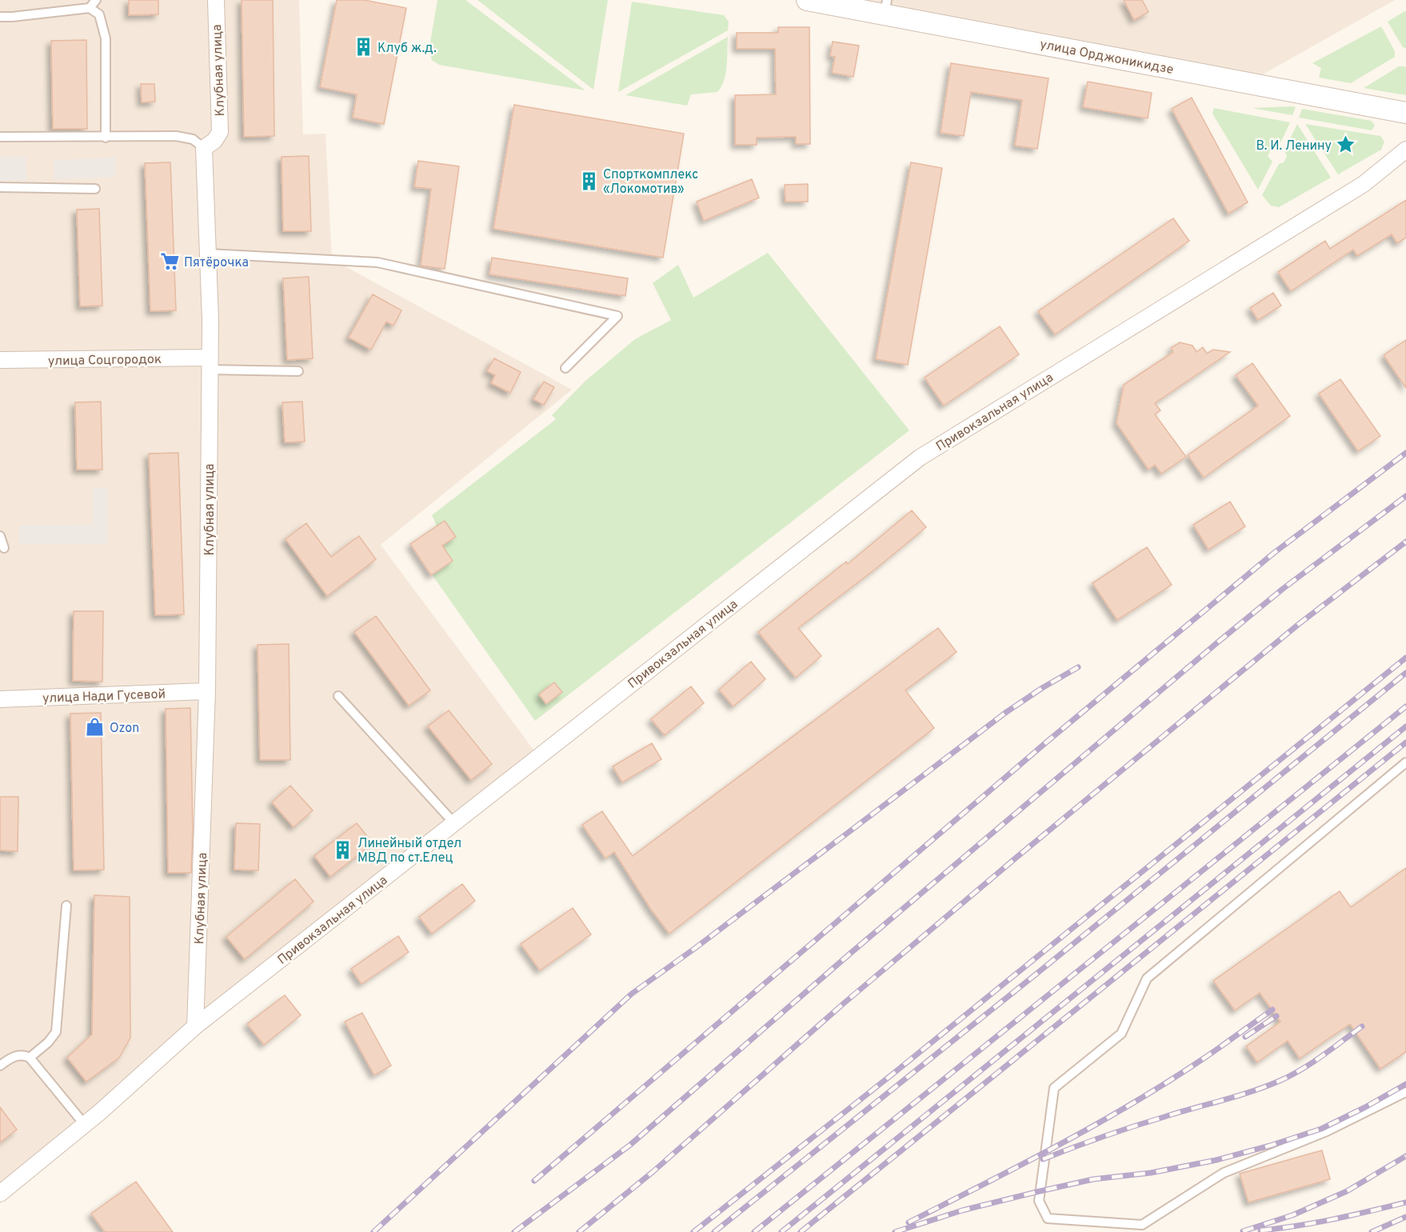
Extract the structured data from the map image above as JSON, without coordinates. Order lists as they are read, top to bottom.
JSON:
{
  "streets": {
    "street": [
      "улица Орджоникидзе",
      "Клубная улица",
      "улица Соцгородок",
      "Привокзальная улица",
      "улица Нади Гусевой"
    ]
  },
  "crossings": [
    ["Клубная улица", "улица Соцгородок"],
    ["Клубная улица", "Привокзальная улица"],
    ["Клубная улица", "улица Нади Гусевой"]
  ],
  "places": {
    "building": ["Клуб ж.д.", "Спорткомплекс «Локомотив»", "Линейный отдел МВД по ст.Елец"],
    "place": ["В. И. Ленину"],
    "supermarket": ["Пятёрочка"],
    "shop": ["Ozon"]
  }
}
